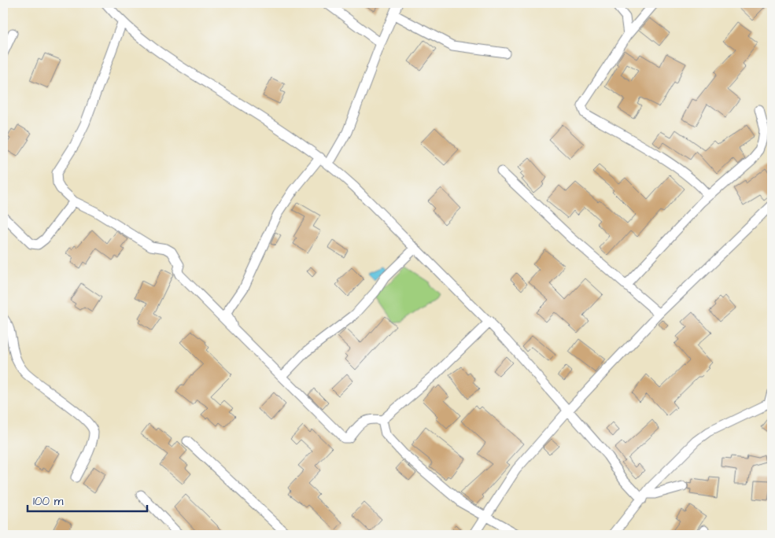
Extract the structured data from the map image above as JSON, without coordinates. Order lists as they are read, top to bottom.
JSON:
{
  "scale_bar": "100 m"
}
